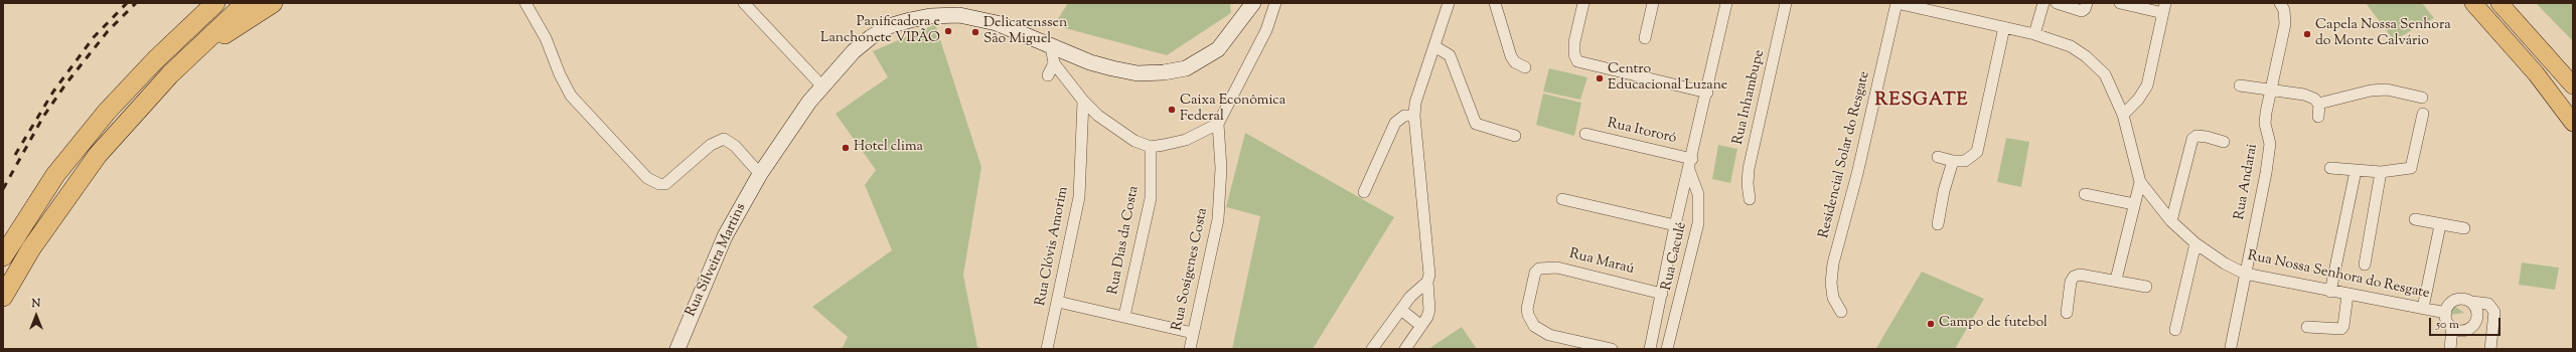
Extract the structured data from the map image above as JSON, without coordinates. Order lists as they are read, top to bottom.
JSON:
{
  "streets": {
    "main road": ["Rua Silveira Martins"],
    "street": [
      "Rua Inhambupe",
      "Rua Itororó",
      "Residencial Solar do Resgate",
      "Rua Andarai",
      "Rua Dias da Costa",
      "Rua Clóvis Amorim",
      "Rua Caculé",
      "Rua Maraú",
      "Rua Sosígenes Costa",
      "Rua Nossa Senhora do Resgate"
    ]
  },
  "crossings": [
    ["Rua Itororó", "Rua Caculé"],
    ["Residencial Solar do Resgate", "Rua Nossa Senhora do Resgate"],
    ["Rua Andarai", "Rua Nossa Senhora do Resgate"],
    ["Rua Caculé", "Rua Maraú"]
  ],
  "districts": ["RESGATE"],
  "places": [
    "Panificadora e Lanchonete VIPÃO",
    "Delicatenssen São Miguel",
    "Capela Nossa Senhora do Monte Calvário",
    "Centro Educacional Luzane",
    "Caixa Econômica Federal",
    "Hotel clima",
    "Campo de futebol"
  ],
  "scale_bar": "50 m",
  "north": "top"
}
